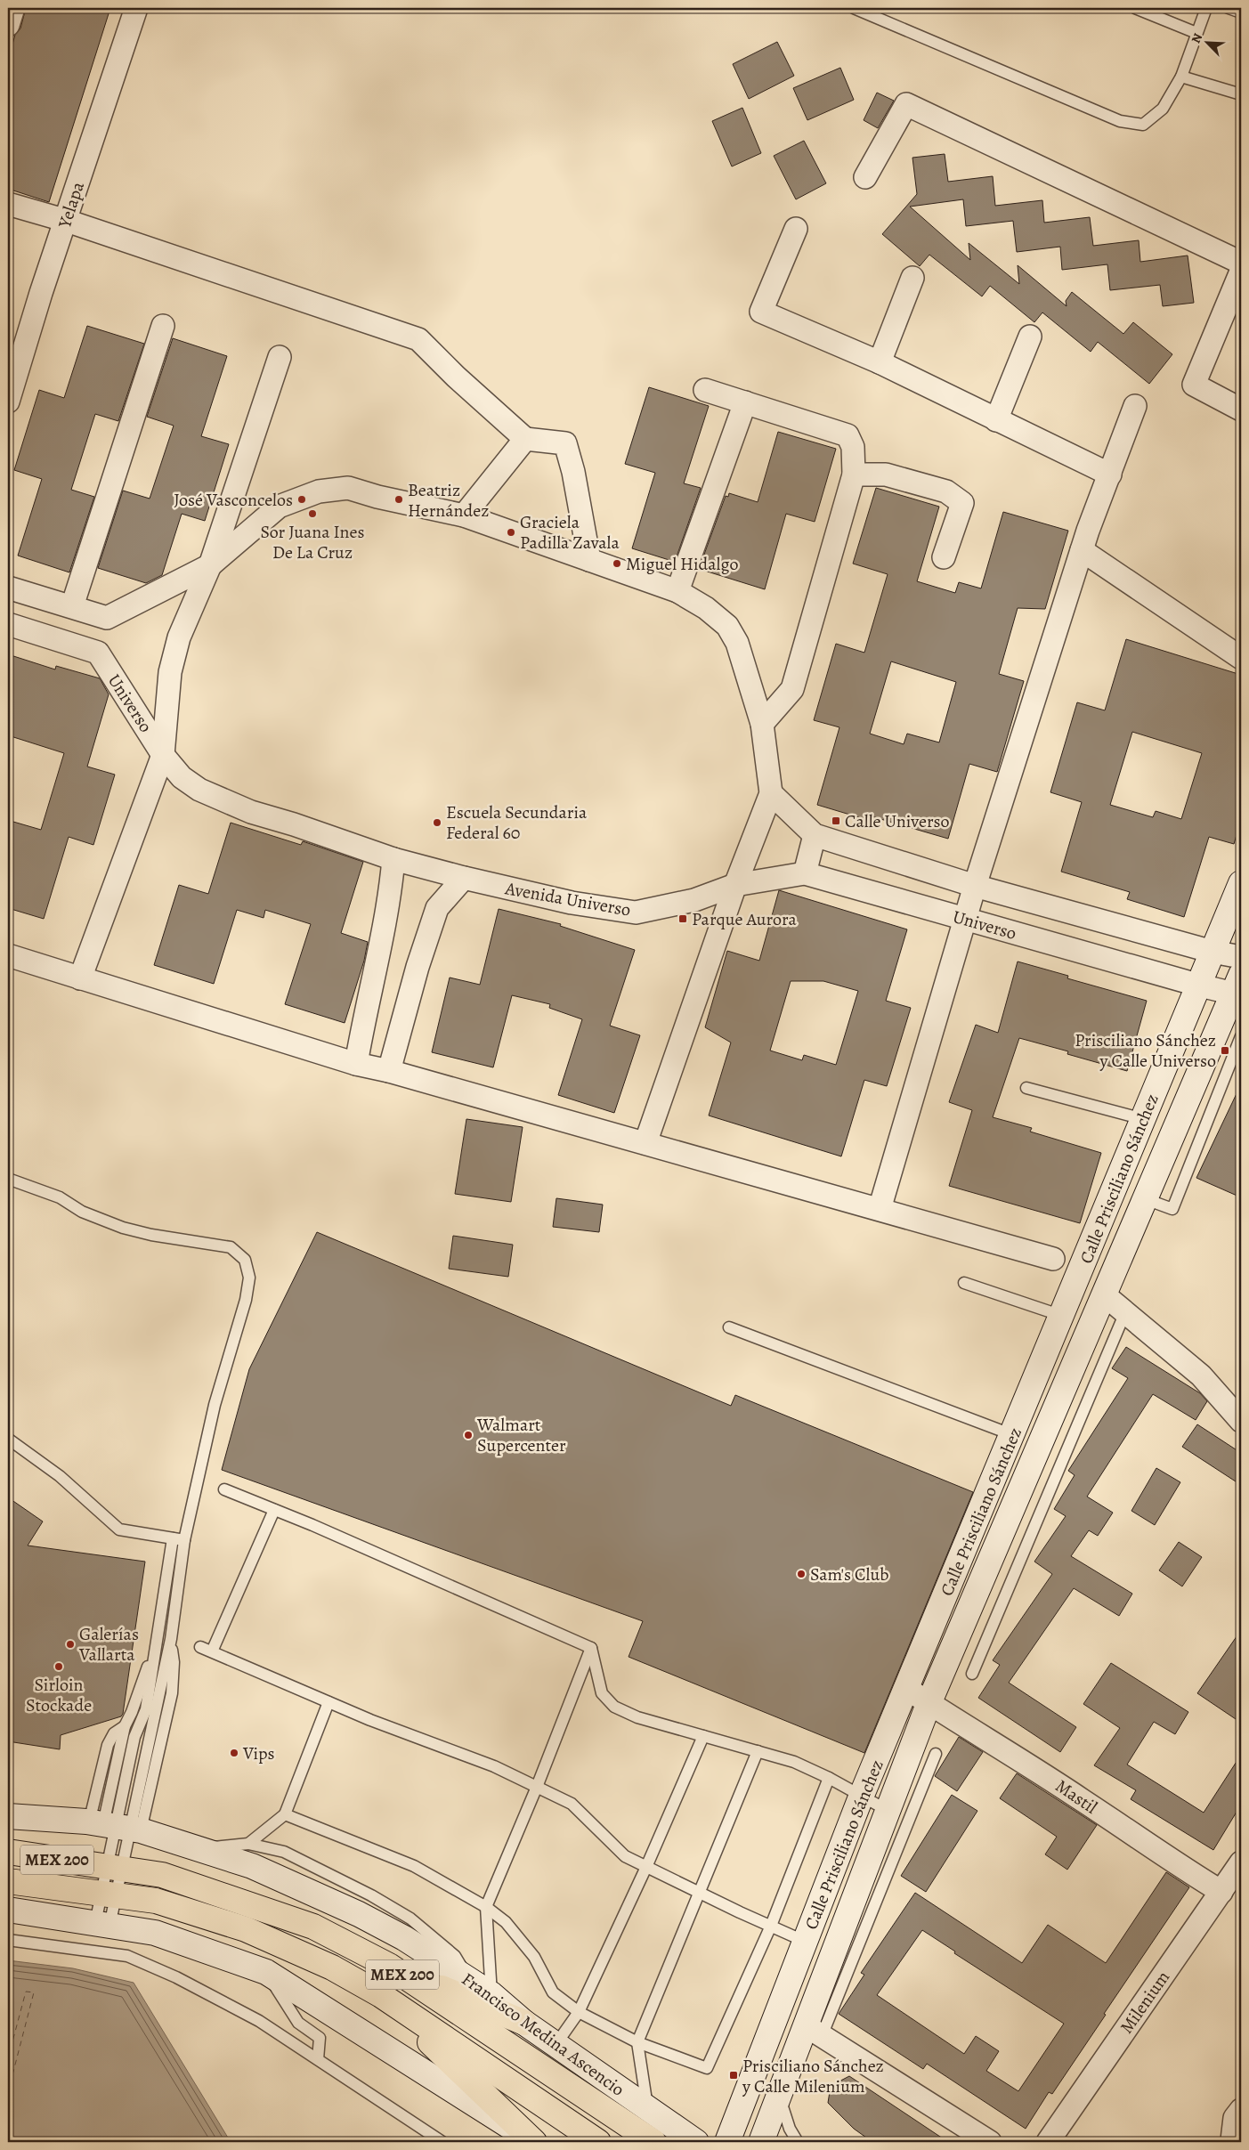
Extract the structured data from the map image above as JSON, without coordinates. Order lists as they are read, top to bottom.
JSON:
{
  "streets": {
    "highway": ["MEX 200", "Francisco Medina Ascencio"],
    "main road": ["Calle Prisciliano Sánchez"],
    "street": [
      "Yelapa",
      "Universo",
      "Avenida Universo",
      "Mastil",
      "Milenium"
    ]
  },
  "crossings": [
    ["Universo", "Avenida Universo"],
    ["Universo", "Calle Prisciliano Sánchez"],
    ["Calle Prisciliano Sánchez", "Mastil"],
    ["Mastil", "Milenium"]
  ],
  "places": {
    "other": [
      "José Vasconcelos",
      "Beatriz Hernández",
      "Sor Juana Ines De La Cruz",
      "Graciela Padilla Zavala",
      "Miguel Hidalgo",
      "Escuela Secundaria Federal 60",
      "Walmart Supercenter",
      "Sam's Club",
      "Galerías Vallarta",
      "Sirloin Stockade",
      "Vips"
    ],
    "transit": [
      "Calle Universo",
      "Parque Aurora",
      "Prisciliano Sánchez y Calle Universo",
      "Prisciliano Sánchez y Calle Milenium"
    ]
  },
  "north": "top left"
}
